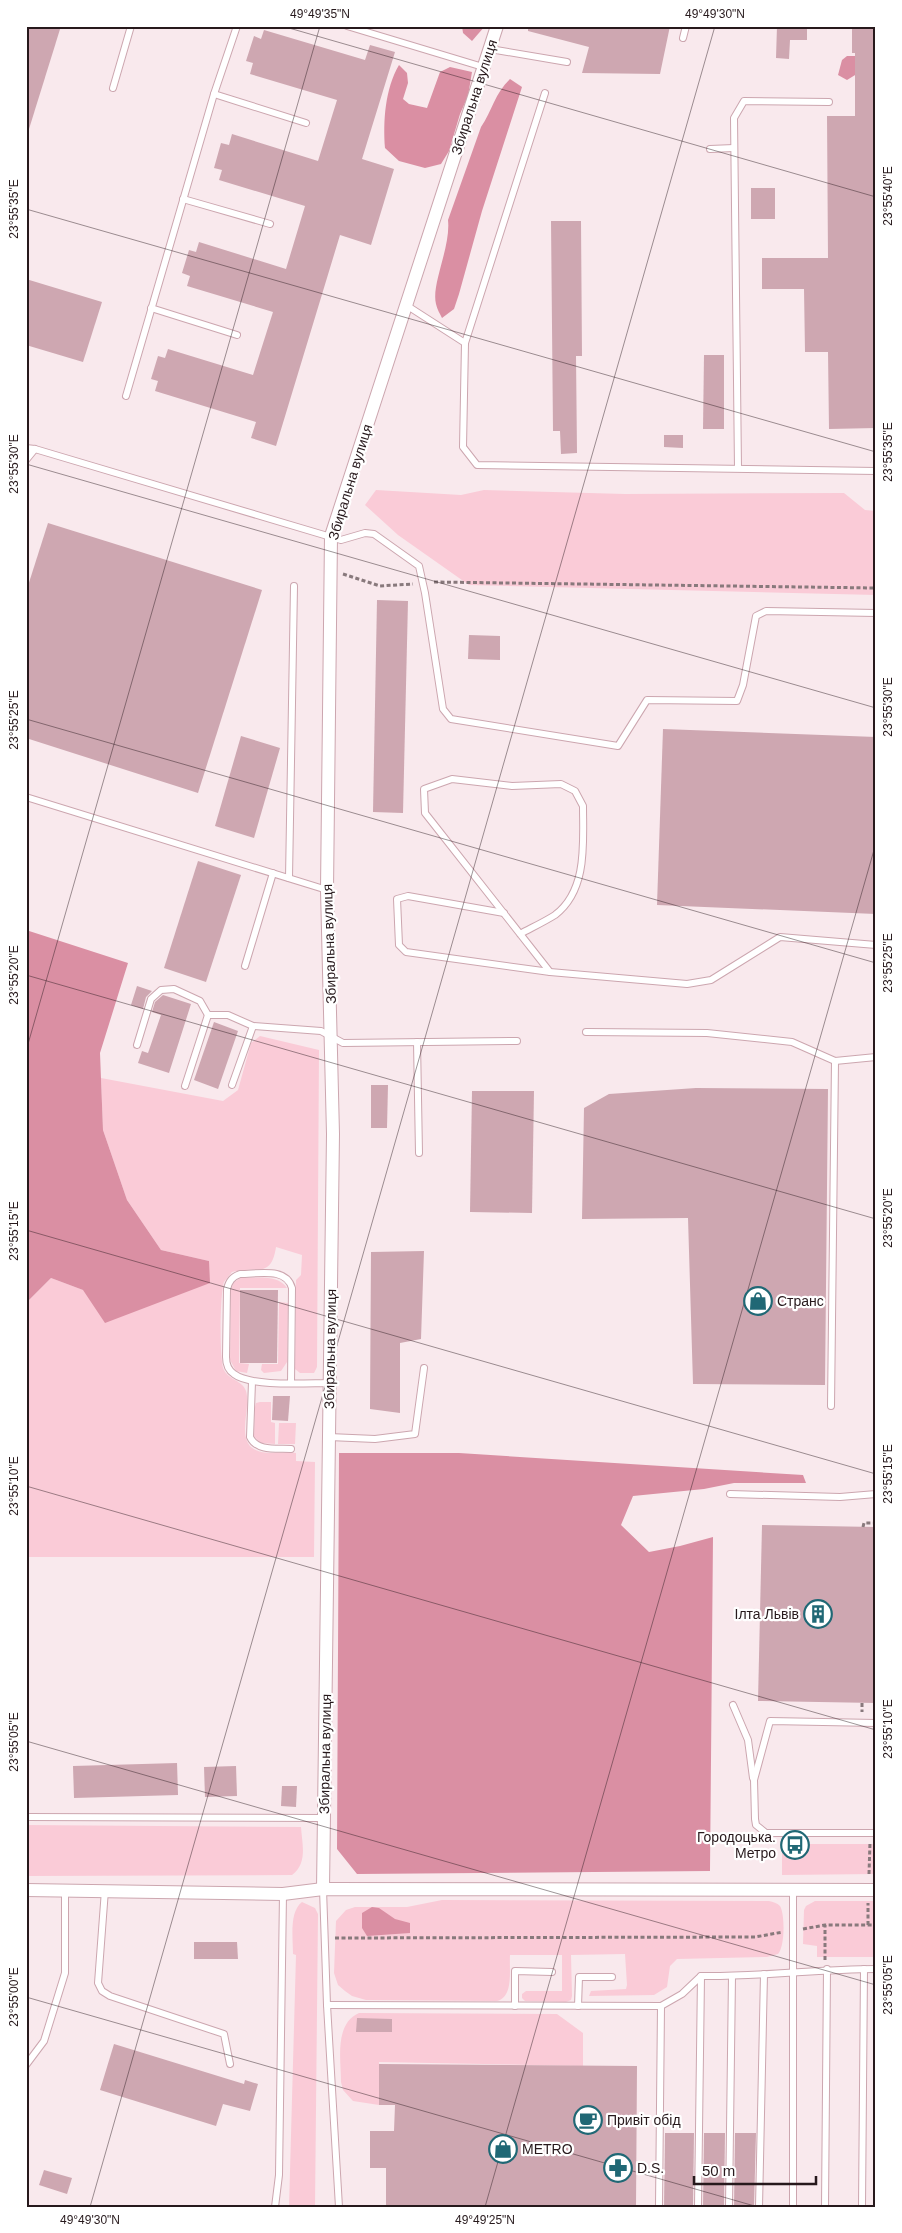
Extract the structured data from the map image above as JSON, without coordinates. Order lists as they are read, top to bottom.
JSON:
{
  "streets": {
    "street": ["Збиральна вулиця"]
  },
  "places": {
    "shop": ["Странс", "METRO"],
    "building": ["Ілта Львів"],
    "bus stop": ["Городоцька. Метро"],
    "cafe": ["Привіт обід"],
    "pharmacy": ["D.S."]
  },
  "scale_bar": "50 m",
  "coordinates": [
    "49°49'35\"N",
    "49°49'30\"N",
    "23°55'40\"E",
    "23°55'35\"E",
    "23°55'30\"E",
    "23°55'25\"E",
    "23°55'20\"E",
    "23°55'15\"E",
    "23°55'10\"E",
    "23°55'05\"E",
    "23°55'00\"E",
    "49°49'25\"N"
  ]
}
